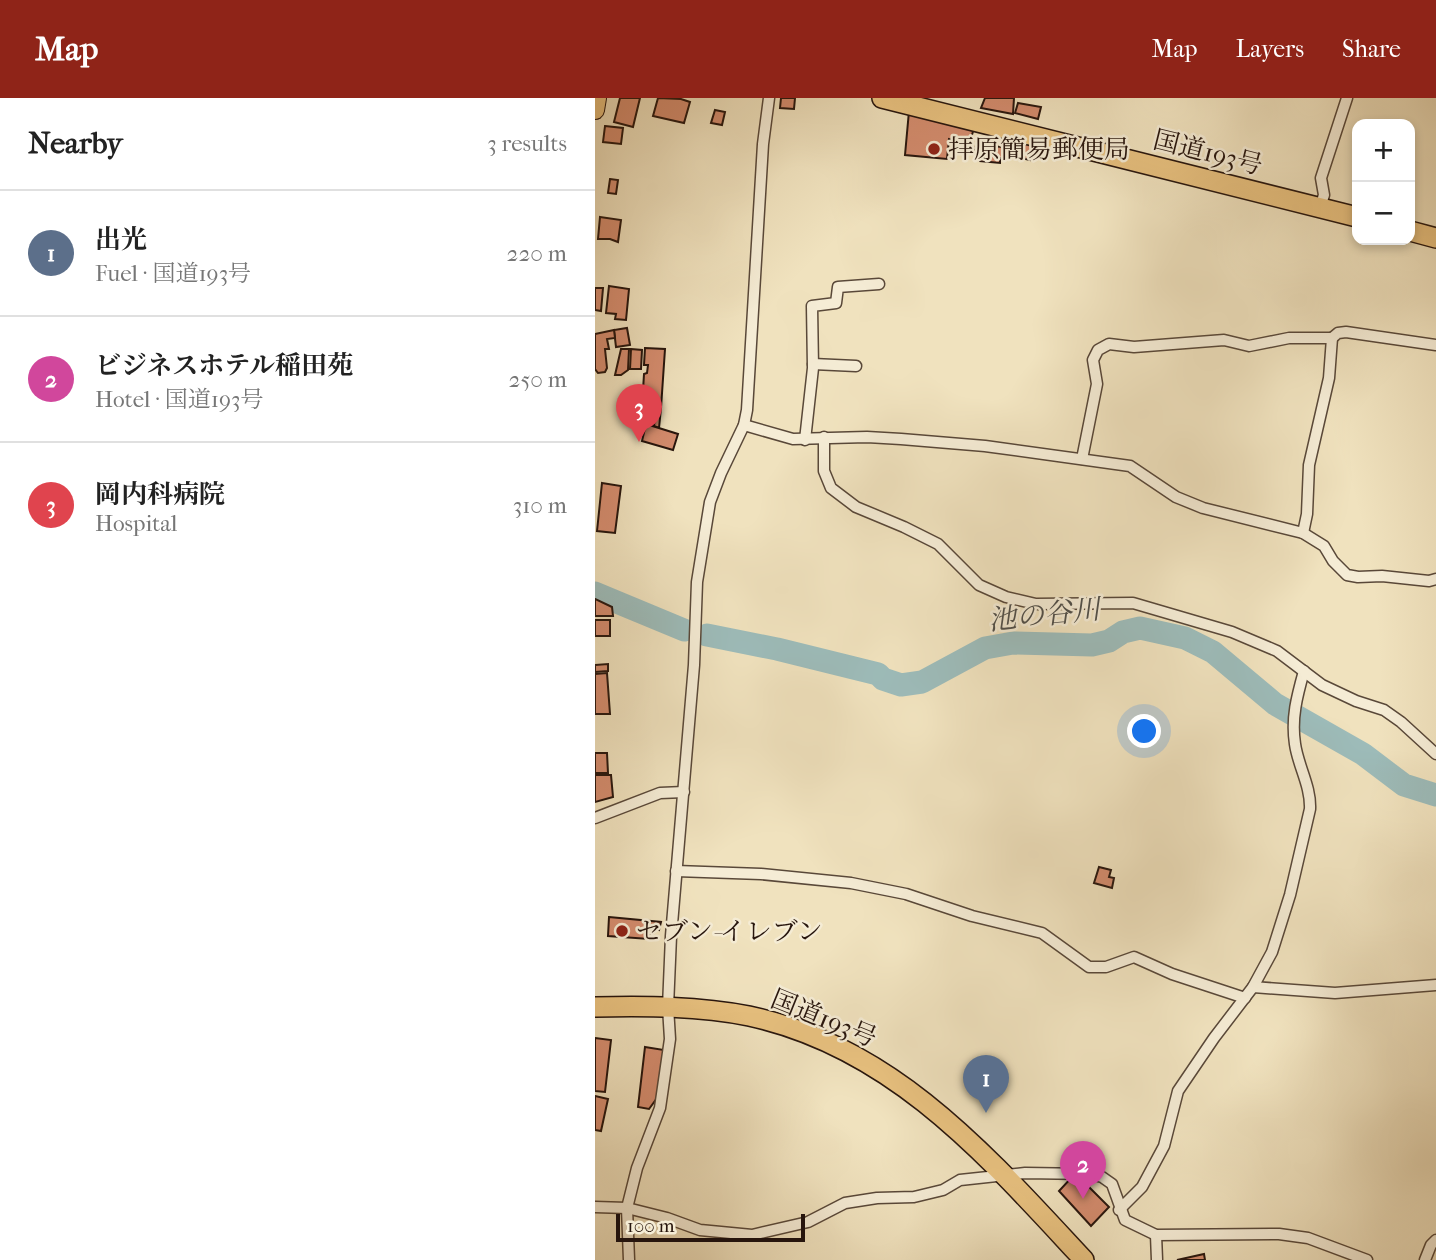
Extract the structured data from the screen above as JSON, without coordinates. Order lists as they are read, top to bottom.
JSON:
{
  "streets": {
    "highway": ["国道193号"]
  },
  "water": ["池の谷川"],
  "places": ["拝原簡易郵便局", "セブン-イレブン"],
  "scale_bar": "100 m",
  "page": {
    "header": "Map",
    "nav": ["Map", "Layers", "Share"],
    "heading": ["Nearby", "3 results"],
    "map_buttons": ["+", "−"],
    "list": [
      {
        "mark": "1",
        "name": "出光",
        "note": "Fuel · 国道193号",
        "value": "220 m"
      },
      {
        "mark": "2",
        "name": "ビジネスホテル稲田苑",
        "note": "Hotel · 国道193号",
        "value": "250 m"
      },
      {
        "mark": "3",
        "name": "岡内科病院",
        "note": "Hospital",
        "value": "310 m"
      }
    ],
    "pins": ["3", "1", "2"],
    "scale": "100 m"
  }
}
